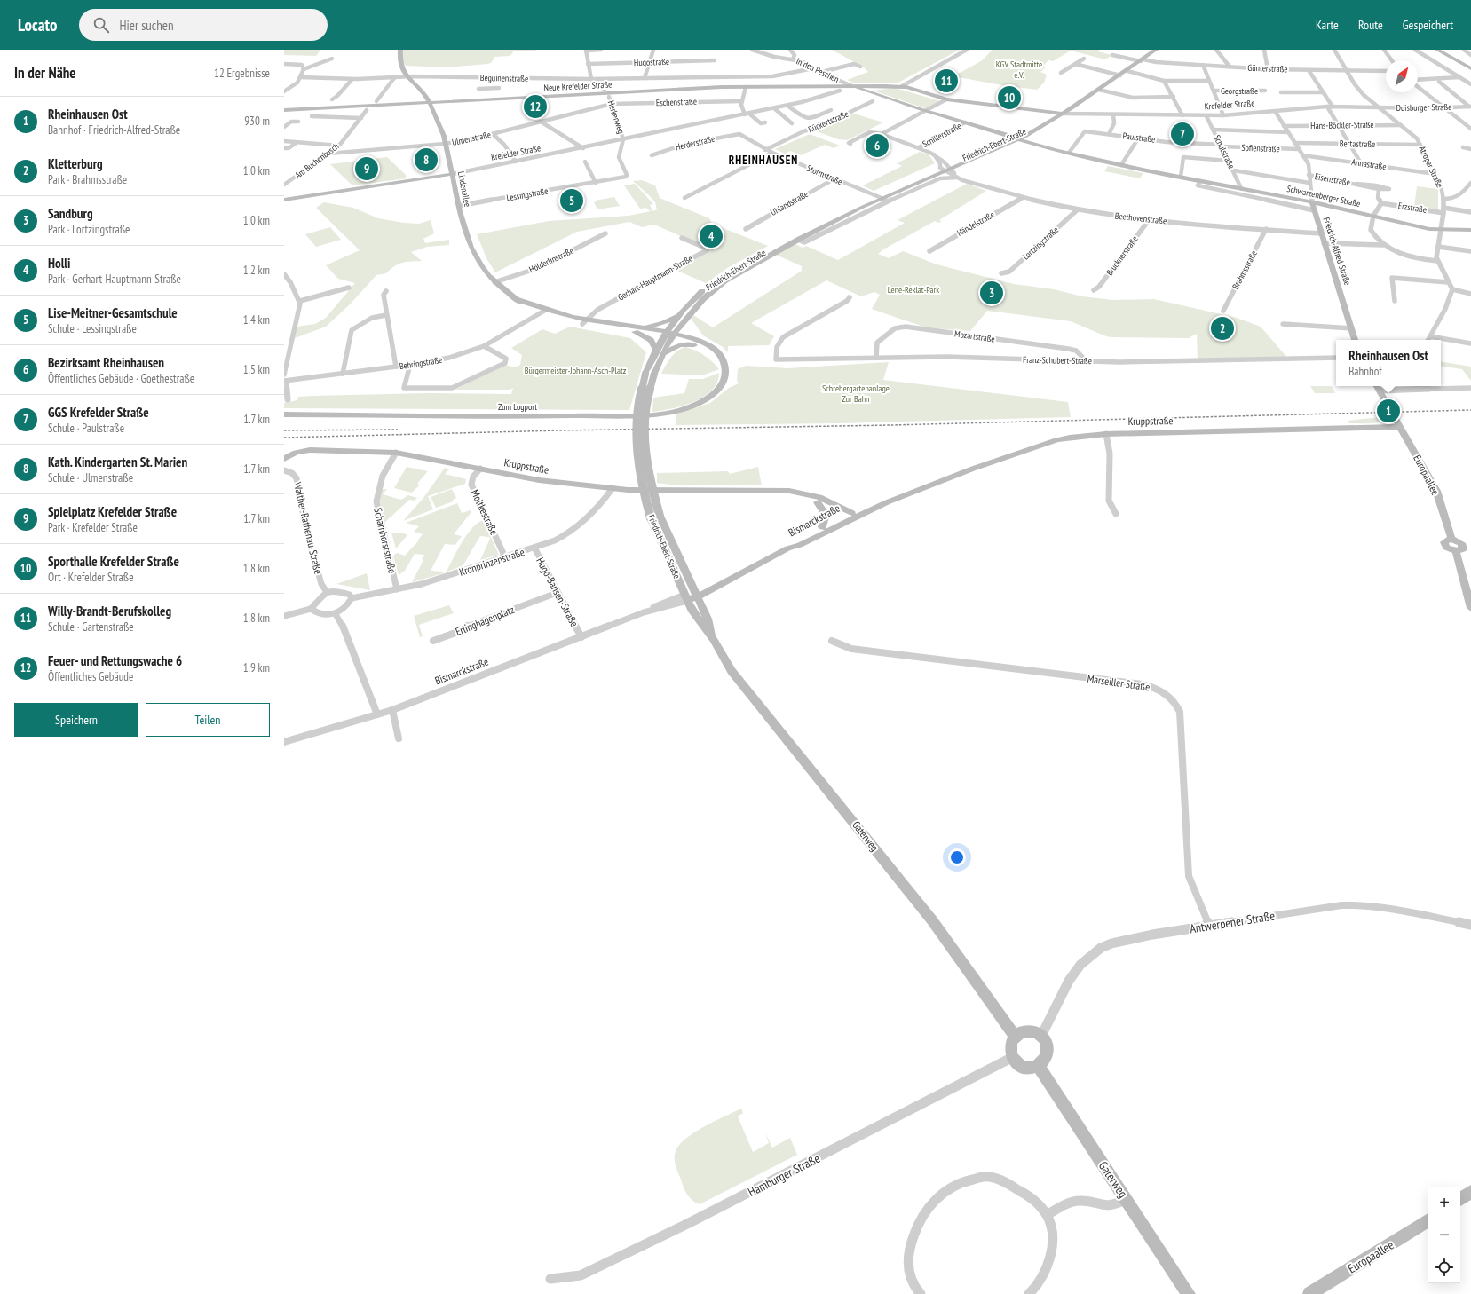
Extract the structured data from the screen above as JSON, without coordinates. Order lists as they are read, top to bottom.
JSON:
{
  "streets": {
    "main road": [
      "Neue Krefelder Straße",
      "Krefelder Straße",
      "Friedrich-Ebert-Straße",
      "Lindenallee",
      "Schwarzenberger Straße",
      "Friedrich-Alfred-Straße",
      "Zum Logport",
      "Kruppstraße",
      "Europaallee",
      "Bismarckstraße",
      "Gaterweg"
    ],
    "street": [
      "Hugostraße",
      "Günterstraße",
      "In den Peschen",
      "Beguinenstraße",
      "Georgstraße",
      "Eschenstraße",
      "Duisburger Straße",
      "Herkenweg",
      "Rückertstraße",
      "Hans-Böckler-Straße",
      "Schillerstraße",
      "Paulstraße",
      "Ulmenstraße",
      "Herderstraße",
      "Bertastraße",
      "Sofienstraße",
      "Schulstraße",
      "Am Buchenbusch",
      "Annastraße",
      "Atroper Straße",
      "Stormstraße",
      "Eisenstraße",
      "Lessingstraße",
      "Uhlandstraße",
      "Erzstraße",
      "Beethovenstraße",
      "Händelstraße",
      "Lortzingstraße",
      "Brucknerstraße",
      "Hölderlinstraße",
      "Brahmsstraße",
      "Gerhart-Hauptmann-Straße",
      "Mozartstraße",
      "Franz-Schubert-Straße",
      "Behringstraße",
      "Moltkestraße",
      "Walther-Rathenau-Straße",
      "Scharnhorststraße",
      "Kronprinzenstraße",
      "Hugo-Bansen-Straße",
      "Erlinghagenplatz",
      "Marseiller Straße",
      "Antwerpener Straße",
      "Hamburger Straße"
    ]
  },
  "crossings": [
    ["Günterstraße", "Friedrich-Ebert-Straße"],
    ["Günterstraße", "Atroper Straße"],
    ["In den Peschen", "Beguinenstraße"],
    ["In den Peschen", "Neue Krefelder Straße"],
    ["In den Peschen", "Krefelder Straße"],
    ["In den Peschen", "Schwarzenberger Straße"],
    ["Beguinenstraße", "Herkenweg"],
    ["Beguinenstraße", "Lindenallee"],
    ["Neue Krefelder Straße", "Krefelder Straße"],
    ["Neue Krefelder Straße", "Lindenallee"],
    ["Neue Krefelder Straße", "Schwarzenberger Straße"],
    ["Eschenstraße", "Herkenweg"],
    ["Eschenstraße", "Ulmenstraße"],
    ["Krefelder Straße", "Duisburger Straße"],
    ["Krefelder Straße", "Herkenweg"],
    ["Krefelder Straße", "Friedrich-Ebert-Straße"],
    ["Krefelder Straße", "Schulstraße"],
    ["Krefelder Straße", "Atroper Straße"],
    ["Krefelder Straße", "Lindenallee"],
    ["Krefelder Straße", "Schwarzenberger Straße"],
    ["Krefelder Straße", "Friedrich-Alfred-Straße"],
    ["Duisburger Straße", "Atroper Straße"],
    ["Herkenweg", "Ulmenstraße"],
    ["Herkenweg", "Lessingstraße"],
    ["Rückertstraße", "Stormstraße"],
    ["Hans-Böckler-Straße", "Atroper Straße"],
    ["Hans-Böckler-Straße", "Friedrich-Alfred-Straße"],
    ["Schillerstraße", "Schwarzenberger Straße"],
    ["Paulstraße", "Sofienstraße"],
    ["Paulstraße", "Schulstraße"],
    ["Paulstraße", "Schwarzenberger Straße"],
    ["Ulmenstraße", "Am Buchenbusch"],
    ["Ulmenstraße", "Lindenallee"],
    ["Herderstraße", "Stormstraße"],
    ["Bertastraße", "Atroper Straße"],
    ["Bertastraße", "Friedrich-Alfred-Straße"],
    ["Friedrich-Ebert-Straße", "Stormstraße"],
    ["Friedrich-Ebert-Straße", "Lindenallee"],
    ["Friedrich-Ebert-Straße", "Schwarzenberger Straße"],
    ["Friedrich-Ebert-Straße", "Beethovenstraße"],
    ["Friedrich-Ebert-Straße", "Zum Logport"],
    ["Friedrich-Ebert-Straße", "Bismarckstraße"],
    ["Friedrich-Ebert-Straße", "Gaterweg"],
    ["Sofienstraße", "Schulstraße"],
    ["Sofienstraße", "Friedrich-Alfred-Straße"],
    ["Schulstraße", "Schwarzenberger Straße"],
    ["Annastraße", "Atroper Straße"],
    ["Annastraße", "Friedrich-Alfred-Straße"],
    ["Atroper Straße", "Schwarzenberger Straße"],
    ["Atroper Straße", "Erzstraße"],
    ["Stormstraße", "Uhlandstraße"],
    ["Eisenstraße", "Friedrich-Alfred-Straße"],
    ["Lindenallee", "Lessingstraße"],
    ["Lindenallee", "Hölderlinstraße"],
    ["Lindenallee", "Gerhart-Hauptmann-Straße"],
    ["Lindenallee", "Behringstraße"],
    ["Lindenallee", "Zum Logport"],
    ["Schwarzenberger Straße", "Friedrich-Alfred-Straße"],
    ["Beethovenstraße", "Händelstraße"],
    ["Beethovenstraße", "Lortzingstraße"],
    ["Beethovenstraße", "Friedrich-Alfred-Straße"],
    ["Beethovenstraße", "Brucknerstraße"],
    ["Beethovenstraße", "Brahmsstraße"],
    ["Mozartstraße", "Franz-Schubert-Straße"],
    ["Kruppstraße", "Europaallee"],
    ["Kruppstraße", "Moltkestraße"],
    ["Kruppstraße", "Bismarckstraße"],
    ["Kruppstraße", "Scharnhorststraße"],
    ["Kruppstraße", "Kronprinzenstraße"],
    ["Moltkestraße", "Kronprinzenstraße"],
    ["Bismarckstraße", "Hugo-Bansen-Straße"],
    ["Bismarckstraße", "Gaterweg"],
    ["Scharnhorststraße", "Kronprinzenstraße"],
    ["Kronprinzenstraße", "Hugo-Bansen-Straße"],
    ["Hugo-Bansen-Straße", "Erlinghagenplatz"],
    ["Marseiller Straße", "Antwerpener Straße"],
    ["Gaterweg", "Antwerpener Straße"],
    ["Gaterweg", "Hamburger Straße"],
    ["Antwerpener Straße", "Hamburger Straße"]
  ],
  "districts": ["RHEINHAUSEN"],
  "parks": [
    "KGV Stadtmitte e.V.",
    "Lene-Reklat-Park",
    "Bürgermeister-Johann-Asch-Platz",
    "Schrebergartenanlage Zur Bahn"
  ],
  "north": "top right",
  "page": {
    "header": "Locato",
    "search": "Hier suchen",
    "nav": ["Karte", "Route", "Gespeichert"],
    "heading": ["In der Nähe", "12 Ergebnisse"],
    "pins": [
      "11",
      "10",
      "12",
      "7",
      "6",
      "8",
      "9",
      "5",
      "4",
      "3",
      "2",
      "1"
    ],
    "list": [
      {
        "mark": "1",
        "name": "Rheinhausen Ost",
        "note": "Bahnhof · Friedrich-Alfred-Straße",
        "value": "930 m"
      },
      {
        "mark": "2",
        "name": "Kletterburg",
        "note": "Park · Brahmsstraße",
        "value": "1.0 km"
      },
      {
        "mark": "3",
        "name": "Sandburg",
        "note": "Park · Lortzingstraße",
        "value": "1.0 km"
      },
      {
        "mark": "4",
        "name": "Holli",
        "note": "Park · Gerhart-Hauptmann-Straße",
        "value": "1.2 km"
      },
      {
        "mark": "5",
        "name": "Lise-Meitner-Gesamtschule",
        "note": "Schule · Lessingstraße",
        "value": "1.4 km"
      },
      {
        "mark": "6",
        "name": "Bezirksamt Rheinhausen",
        "note": "Öffentliches Gebäude · Goethestraße",
        "value": "1.5 km"
      },
      {
        "mark": "7",
        "name": "GGS Krefelder Straße",
        "note": "Schule · Paulstraße",
        "value": "1.7 km"
      },
      {
        "mark": "8",
        "name": "Kath. Kindergarten St. Marien",
        "note": "Schule · Ulmenstraße",
        "value": "1.7 km"
      },
      {
        "mark": "9",
        "name": "Spielplatz Krefelder Straße",
        "note": "Park · Krefelder Straße",
        "value": "1.7 km"
      },
      {
        "mark": "10",
        "name": "Sporthalle Krefelder Straße",
        "note": "Ort · Krefelder Straße",
        "value": "1.8 km"
      },
      {
        "mark": "11",
        "name": "Willy-Brandt-Berufskolleg",
        "note": "Schule · Gartenstraße",
        "value": "1.8 km"
      },
      {
        "mark": "12",
        "name": "Feuer- und Rettungswache 6",
        "note": "Öffentliches Gebäude",
        "value": "1.9 km"
      }
    ],
    "popup": ["Rheinhausen Ost", "Bahnhof"],
    "buttons": ["Speichern", "Teilen"],
    "map_buttons": ["+", "−"]
  }
}
